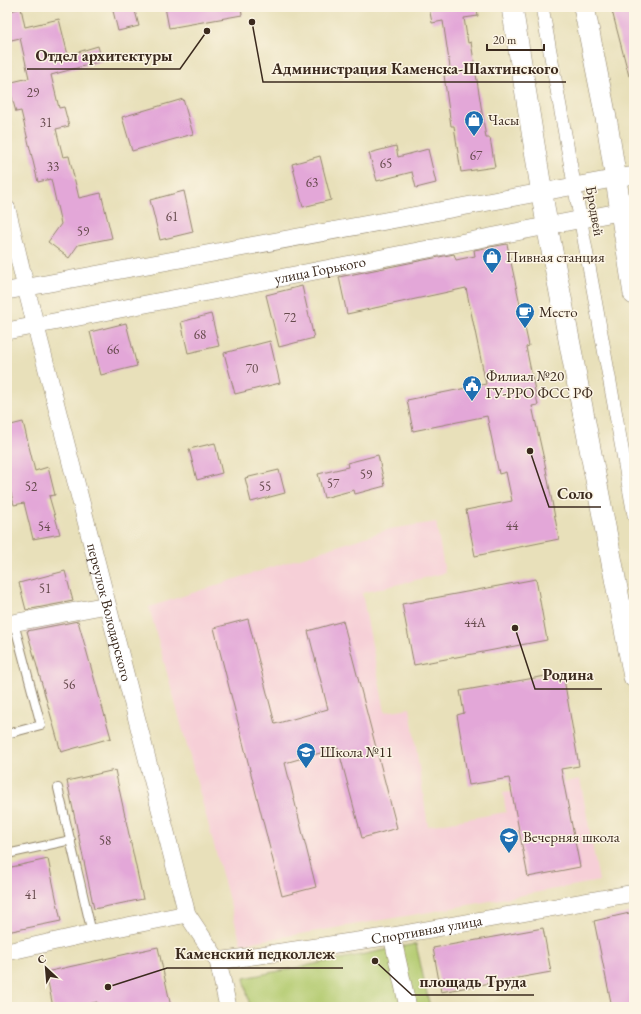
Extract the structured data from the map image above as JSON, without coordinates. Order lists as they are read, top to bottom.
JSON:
{
  "streets": {
    "street": [
      "Бродвей",
      "улица Горького",
      "переулок Володарского",
      "Спортивная улица"
    ]
  },
  "crossings": [
    ["Бродвей", "улица Горького"],
    ["улица Горького", "переулок Володарского"],
    ["переулок Володарского", "Спортивная улица"]
  ],
  "places": {
    "other": [
      "Администрация Каменска-Шахтинского",
      "Отдел архитектуры",
      "Соло",
      "Родина",
      "площадь Труда",
      "Каменский педколлеж"
    ],
    "shop": ["Часы", "Пивная станция"],
    "cafe": ["Место"],
    "public building": ["Филиал №20 ГУ-РРО ФСС РФ"],
    "school or university": ["Школа №11", "Вечерняя школа"]
  },
  "house_numbers": [
    "29",
    "31",
    "67",
    "65",
    "33",
    "63",
    "61",
    "59",
    "72",
    "68",
    "66",
    "70",
    "59",
    "57",
    "52",
    "55",
    "44",
    "54",
    "51",
    "44А",
    "56",
    "58",
    "41"
  ],
  "scale_bar": "20 m",
  "north": "top left"
}
